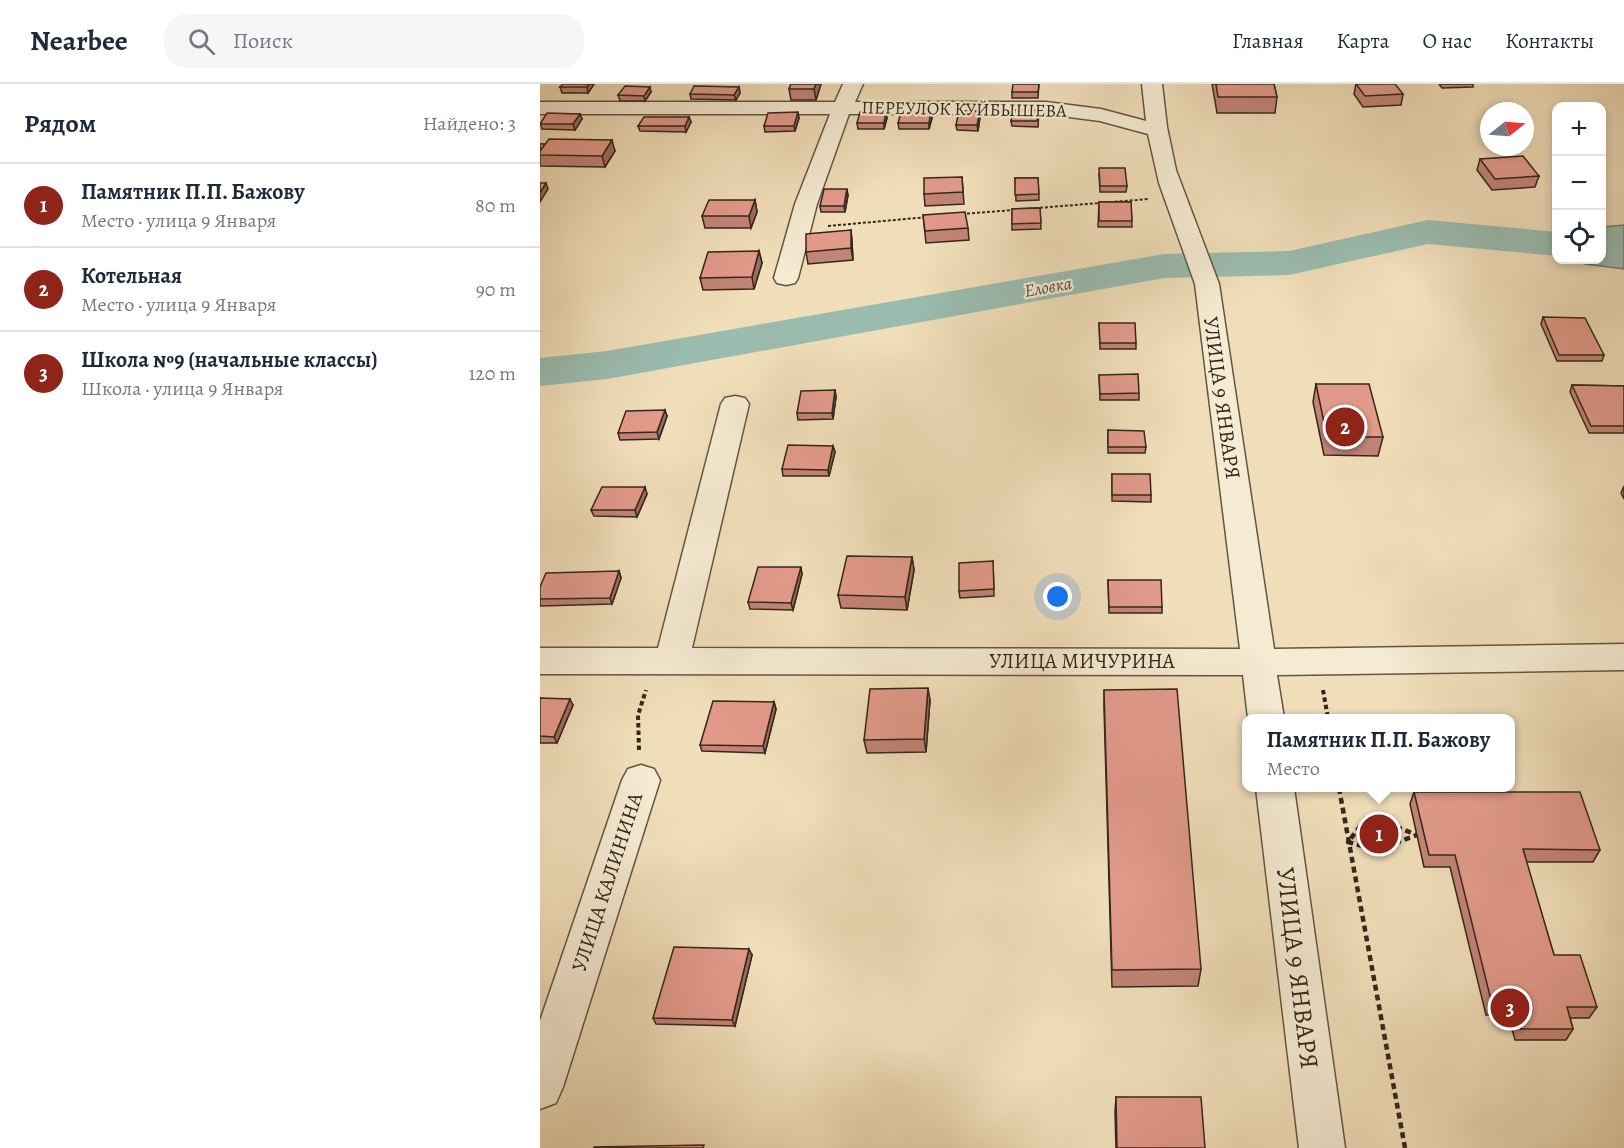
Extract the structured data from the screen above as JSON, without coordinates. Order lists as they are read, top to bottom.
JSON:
{
  "streets": {
    "street": [
      "ПЕРЕУЛОК КУЙБЫШЕВА",
      "УЛИЦА 9 ЯНВАРЯ",
      "УЛИЦА МИЧУРИНА",
      "УЛИЦА КАЛИНИНА"
    ]
  },
  "crossings": [
    ["ПЕРЕУЛОК КУЙБЫШЕВА", "УЛИЦА 9 ЯНВАРЯ"],
    ["УЛИЦА 9 ЯНВАРЯ", "УЛИЦА МИЧУРИНА"],
    ["УЛИЦА МИЧУРИНА", "УЛИЦА КАЛИНИНА"]
  ],
  "water": ["Еловка"],
  "north": "right",
  "page": {
    "header": "Nearbee",
    "search": "Поиск",
    "nav": [
      "Главная",
      "Карта",
      "О нас",
      "Контакты"
    ],
    "heading": ["Рядом", "Найдено: 3"],
    "map_buttons": ["+", "−"],
    "list": [
      {
        "mark": "1",
        "name": "Памятник П.П. Бажову",
        "note": "Место · улица 9 Января",
        "value": "80 m"
      },
      {
        "mark": "2",
        "name": "Котельная",
        "note": "Место · улица 9 Января",
        "value": "90 m"
      },
      {
        "mark": "3",
        "name": "Школа №9 (начальные классы)",
        "note": "Школа · улица 9 Января",
        "value": "120 m"
      }
    ],
    "pins": ["2", "1", "3"],
    "popup": ["Памятник П.П. Бажову", "Место"]
  }
}
